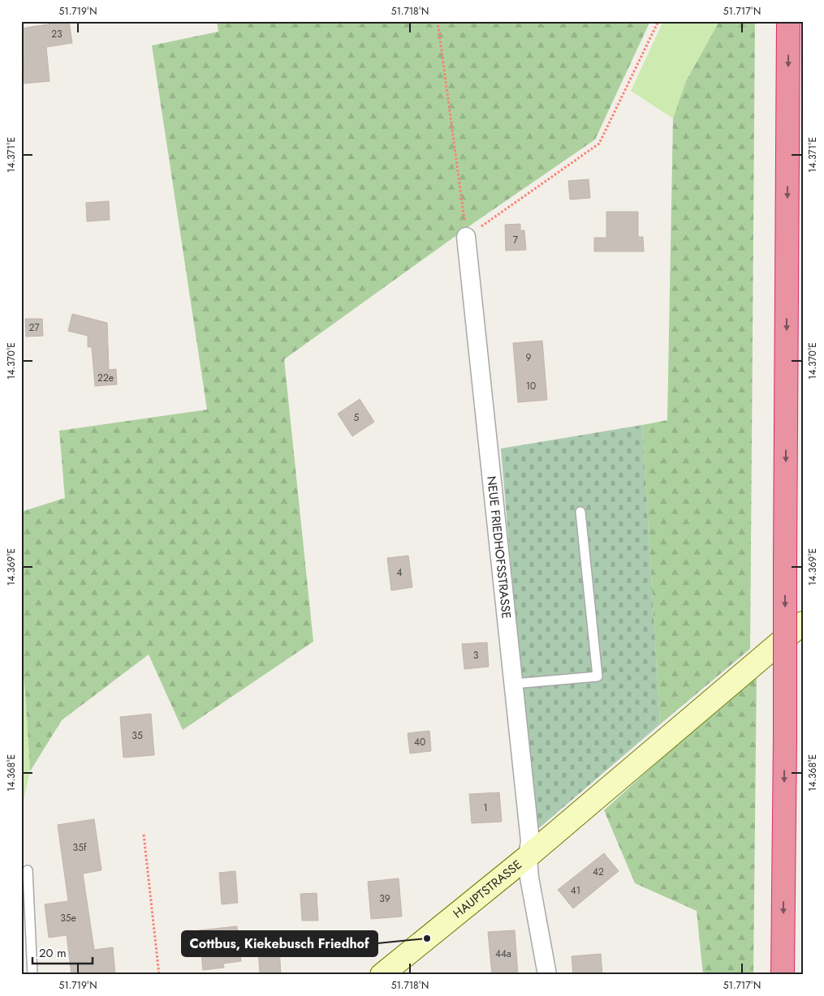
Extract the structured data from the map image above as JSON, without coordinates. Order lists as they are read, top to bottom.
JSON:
{
  "streets": {
    "street": ["NEUE FRIEDHOFSSTRASSE", "HAUPTSTRASSE"]
  },
  "crossings": [
    ["NEUE FRIEDHOFSSTRASSE", "HAUPTSTRASSE"]
  ],
  "places": ["Cottbus, Kiekebusch Friedhof"],
  "house_numbers": [
    "23",
    "7",
    "27",
    "9",
    "22e",
    "10",
    "5",
    "4",
    "3",
    "35",
    "40",
    "1",
    "35f",
    "42",
    "41",
    "39",
    "35e",
    "44a"
  ],
  "scale_bar": "20 m",
  "coordinates": [
    "51.719°N",
    "51.718°N",
    "51.717°N",
    "14.371°E",
    "14.370°E",
    "14.369°E",
    "14.368°E"
  ]
}
